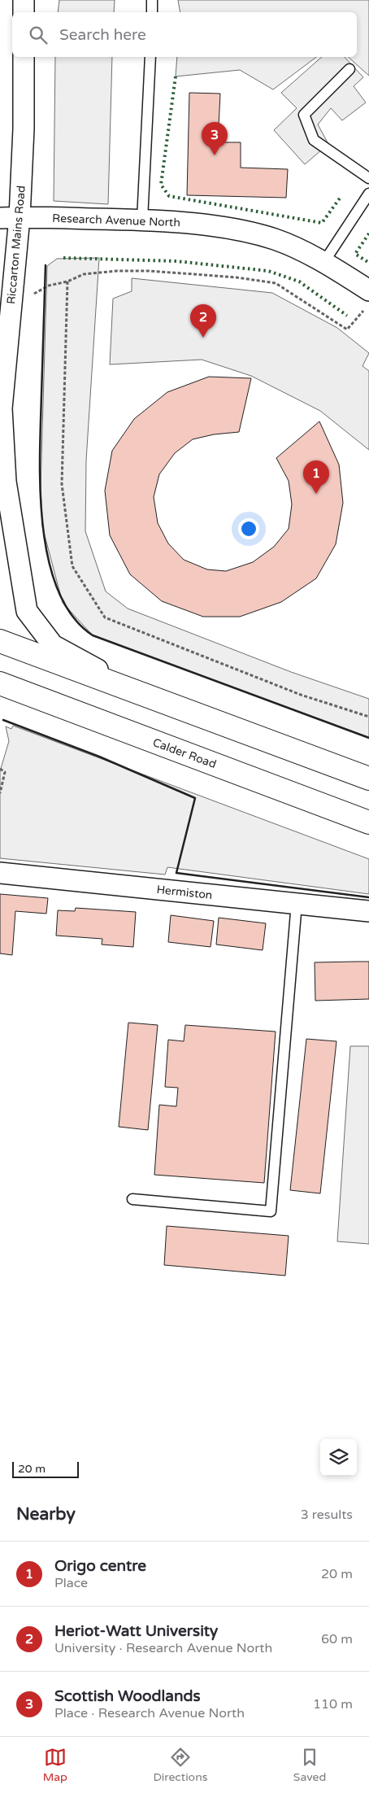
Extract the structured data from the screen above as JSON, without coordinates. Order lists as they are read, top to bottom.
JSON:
{
  "streets": {
    "main road": ["Calder Road"],
    "street": ["Research Avenue North", "Riccarton Mains Road", "Hermiston"]
  },
  "crossings": [
    ["Research Avenue North", "Riccarton Mains Road"]
  ],
  "scale_bar": "20 m",
  "page": {
    "search": "Search here",
    "pins": ["3", "2", "1"],
    "scale": "20 m",
    "heading": ["Nearby", "3 results"],
    "list": [
      {
        "mark": "1",
        "name": "Origo centre",
        "note": "Place",
        "value": "20 m"
      },
      {
        "mark": "2",
        "name": "Heriot-Watt University",
        "note": "University · Research Avenue North",
        "value": "60 m"
      },
      {
        "mark": "3",
        "name": "Scottish Woodlands",
        "note": "Place · Research Avenue North",
        "value": "110 m"
      }
    ],
    "nav": ["Map", "Directions", "Saved"]
  }
}
